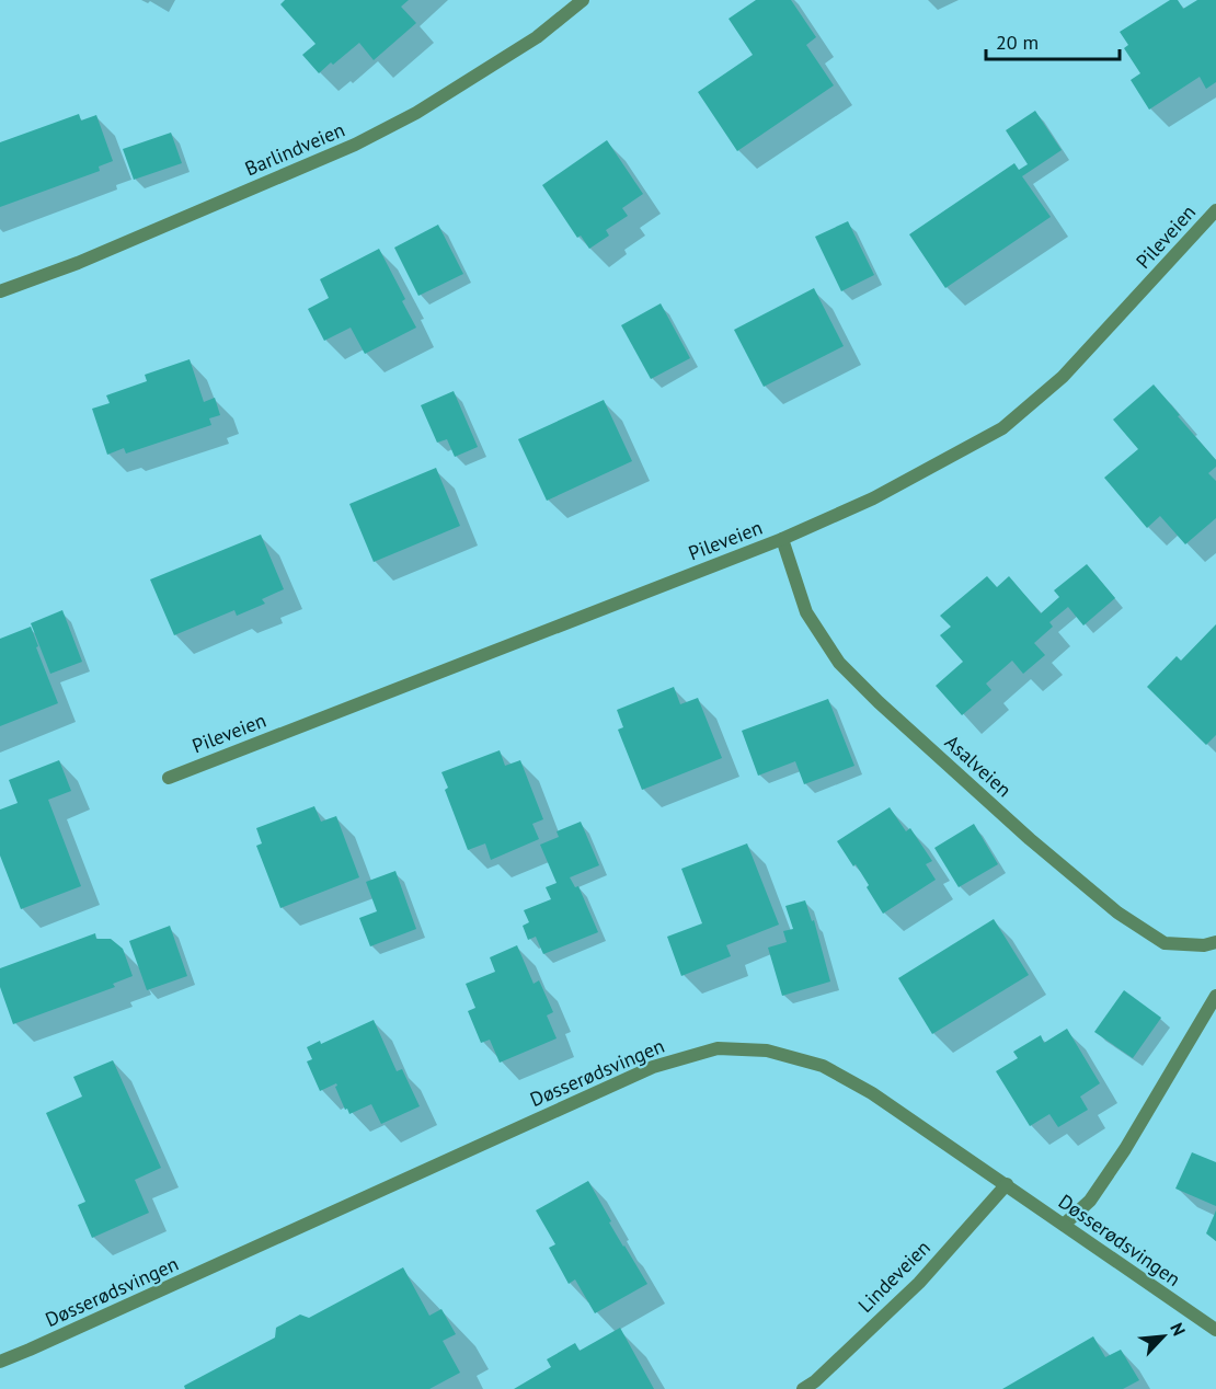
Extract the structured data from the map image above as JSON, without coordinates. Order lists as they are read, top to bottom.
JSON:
{
  "streets": {
    "street": [
      "Barlindveien",
      "Pileveien",
      "Asalveien",
      "Døsserødsvingen",
      "Lindeveien"
    ]
  },
  "crossings": [
    ["Pileveien", "Asalveien"],
    ["Døsserødsvingen", "Lindeveien"]
  ],
  "scale_bar": "20 m",
  "north": "top right"
}
